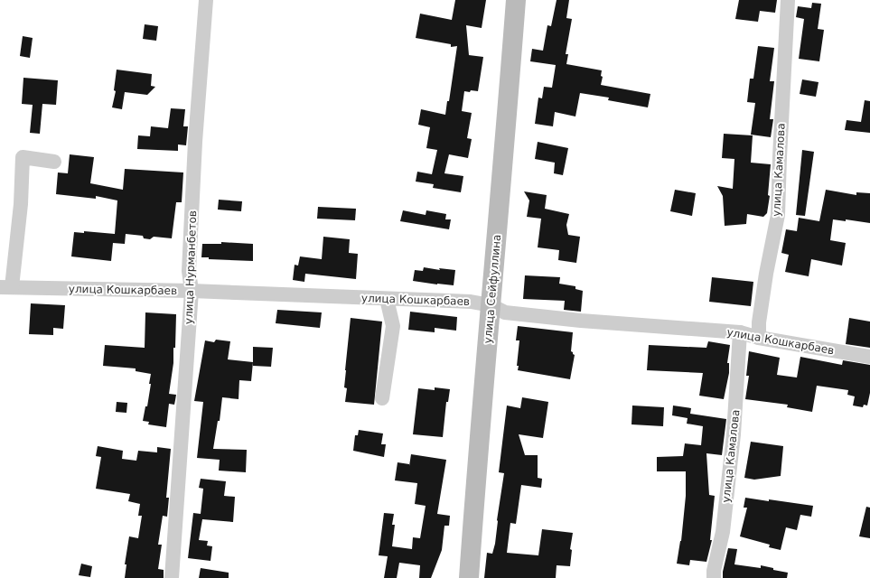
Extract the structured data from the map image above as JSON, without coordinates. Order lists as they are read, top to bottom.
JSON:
{
  "streets": {
    "street": [
      "улица Камалова",
      "улица Нурманбетов",
      "улица Сейфуллина",
      "улица Кошкарбаев"
    ]
  },
  "crossings": [
    ["улица Камалова", "улица Кошкарбаев"],
    ["улица Нурманбетов", "улица Кошкарбаев"],
    ["улица Сейфуллина", "улица Кошкарбаев"]
  ]
}
